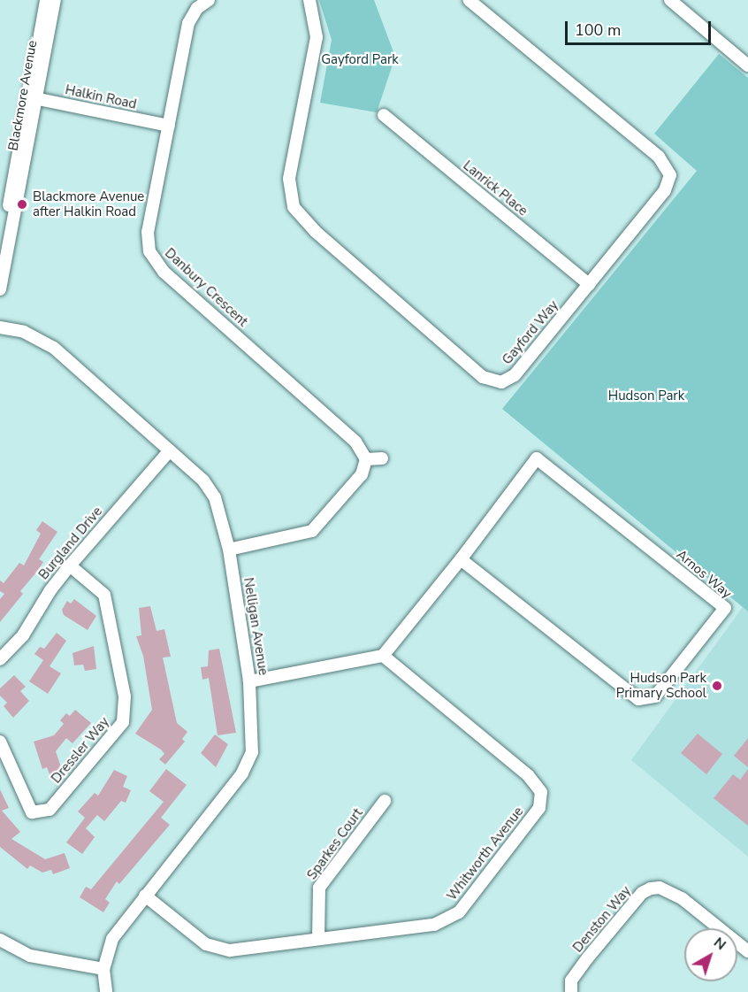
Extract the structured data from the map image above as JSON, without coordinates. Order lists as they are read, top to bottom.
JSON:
{
  "streets": {
    "street": [
      "Blackmore Avenue",
      "Halkin Road",
      "Lanrick Place",
      "Danbury Crescent",
      "Gayford Way",
      "Burgland Drive",
      "Arnos Way",
      "Nelligan Avenue",
      "Dressler Way",
      "Sparkes Court",
      "Whitworth Avenue",
      "Denston Way"
    ]
  },
  "crossings": [
    ["Blackmore Avenue", "Halkin Road"],
    ["Halkin Road", "Danbury Crescent"],
    ["Lanrick Place", "Gayford Way"],
    ["Burgland Drive", "Nelligan Avenue"],
    ["Burgland Drive", "Dressler Way"],
    ["Arnos Way", "Whitworth Avenue"],
    ["Nelligan Avenue", "Whitworth Avenue"],
    ["Sparkes Court", "Whitworth Avenue"]
  ],
  "parks": ["Gayford Park", "Hudson Park"],
  "places": ["Blackmore Avenue after Halkin Road", "Hudson Park Primary School"],
  "scale_bar": "100 m",
  "north": "top right"
}
